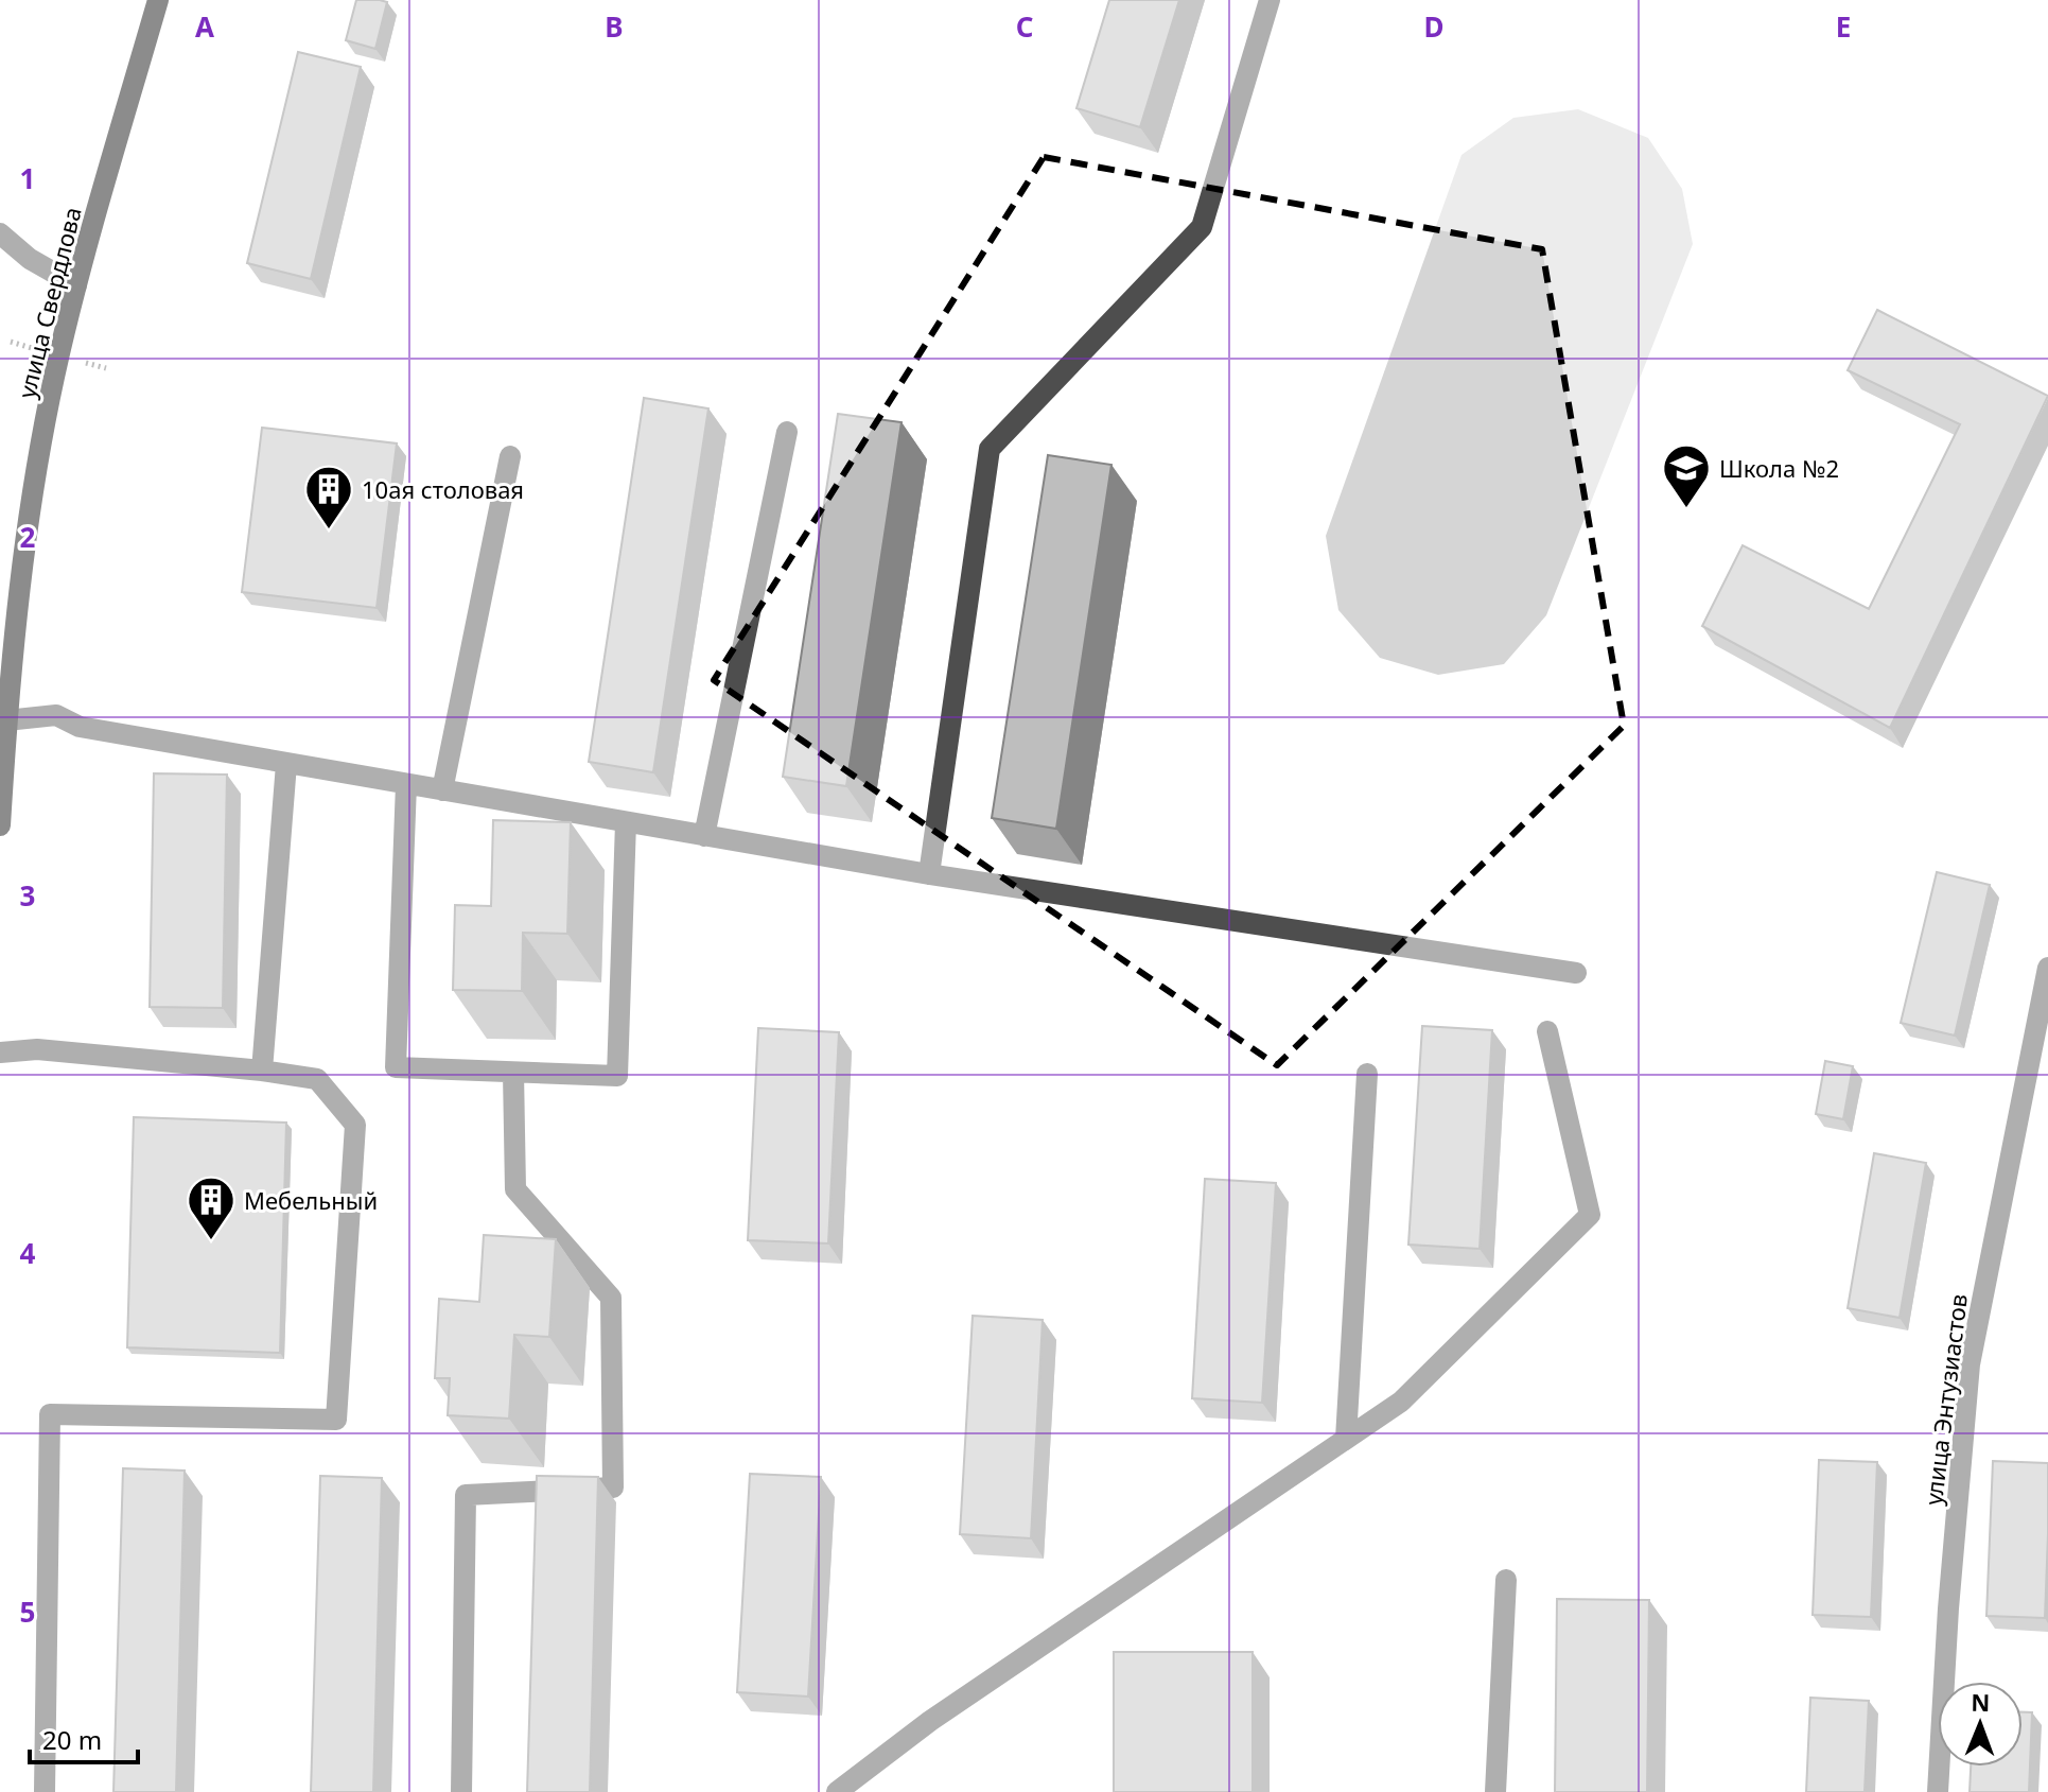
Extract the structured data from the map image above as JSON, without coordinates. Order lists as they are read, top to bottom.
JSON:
{
  "streets": {
    "main road": ["улица Свердлова"],
    "street": ["улица Энтузиастов"]
  },
  "places": {
    "school or university": ["Школа №2"],
    "building": ["10ая столовая", "Мебельный"]
  },
  "scale_bar": "20 m",
  "north": "top",
  "grid": {
    "columns": [
      "A",
      "B",
      "C",
      "D",
      "E"
    ],
    "rows": [
      "1",
      "2",
      "3",
      "4",
      "5"
    ]
  }
}
